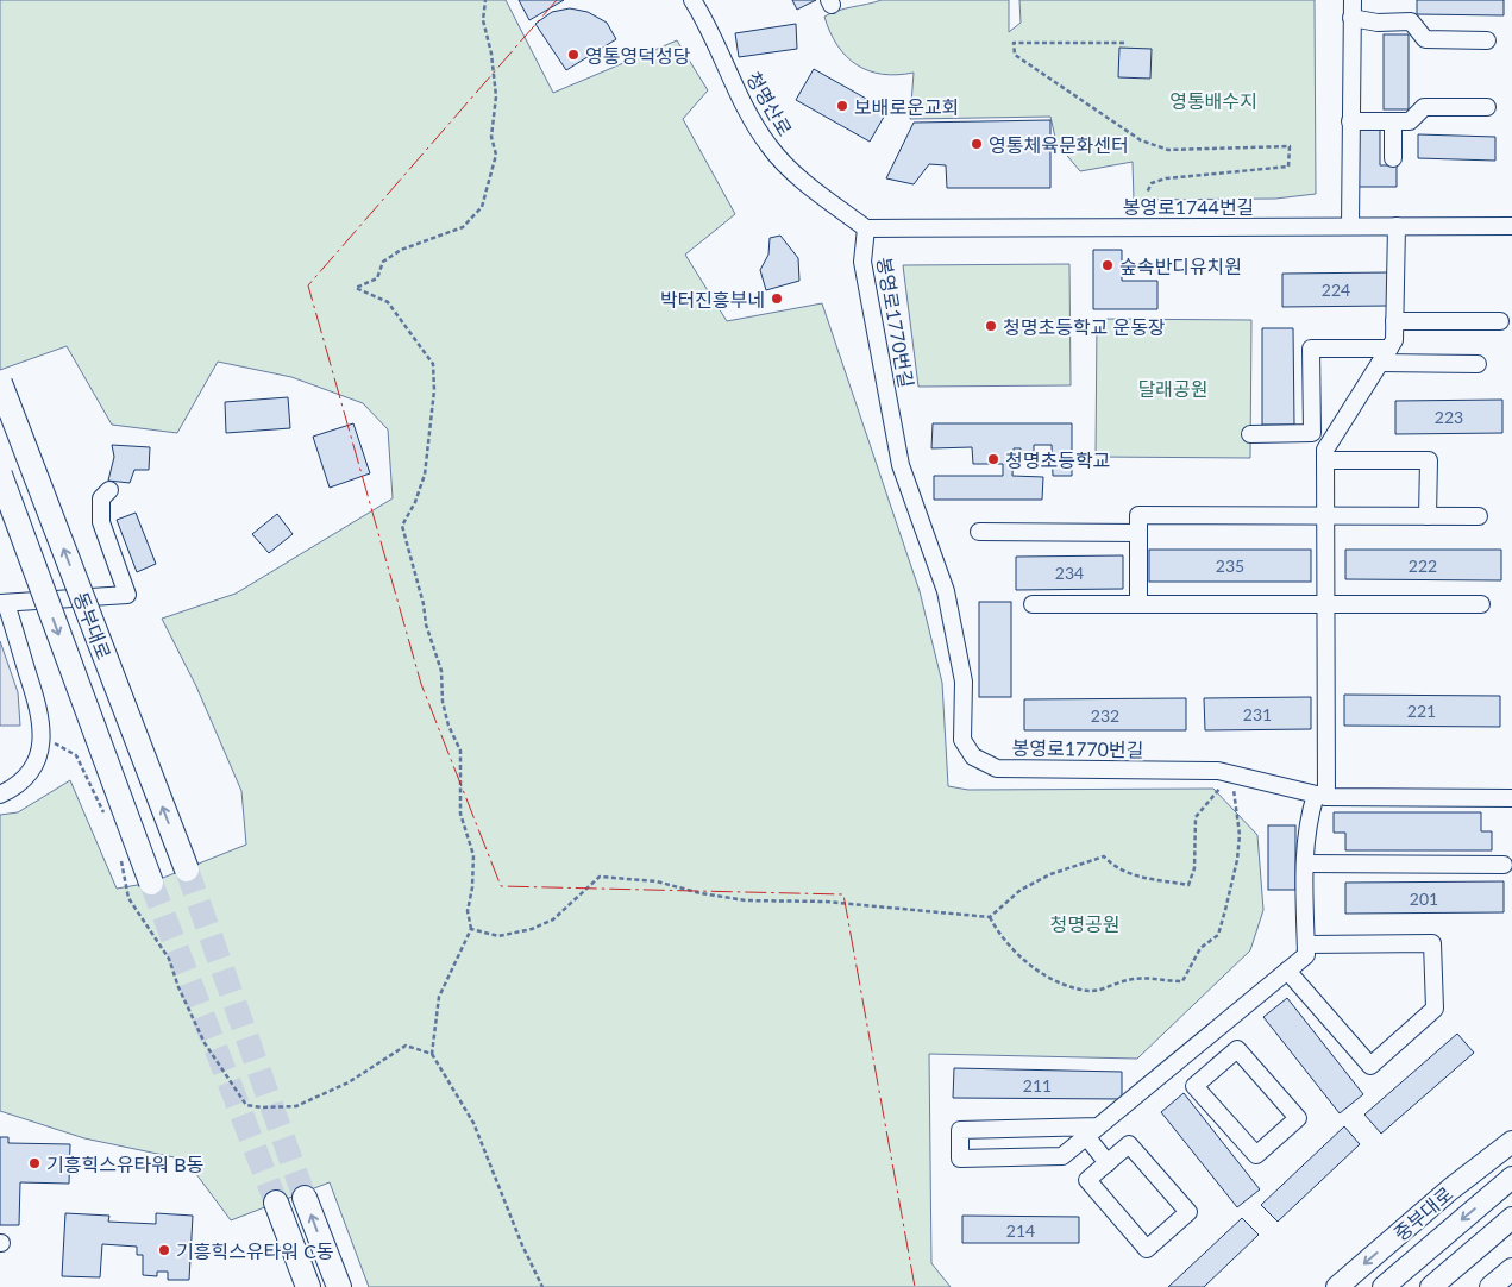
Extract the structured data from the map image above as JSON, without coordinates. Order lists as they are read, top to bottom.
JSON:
{
  "streets": {
    "highway": ["동부대로"],
    "main road": ["중부대로"],
    "street": ["청명산로", "봉영로1744번길", "봉영로1770번길"]
  },
  "crossings": [
    ["청명산로", "봉영로1744번길"],
    ["청명산로", "봉영로1770번길"],
    ["봉영로1744번길", "봉영로1770번길"]
  ],
  "parks": ["영통배수지", "달래공원", "청명공원"],
  "places": [
    "영통영덕성당",
    "보배로운교회",
    "영통체육문화센터",
    "숲속반디유치원",
    "박터진흥부네",
    "청명초등학교 운동장",
    "청명초등학교",
    "기흥힉스유타워 B동",
    "기흥힉스유타워 C동"
  ],
  "house_numbers": [
    "224",
    "223",
    "235",
    "222",
    "234",
    "221",
    "231",
    "232",
    "201",
    "211",
    "214"
  ]
}
